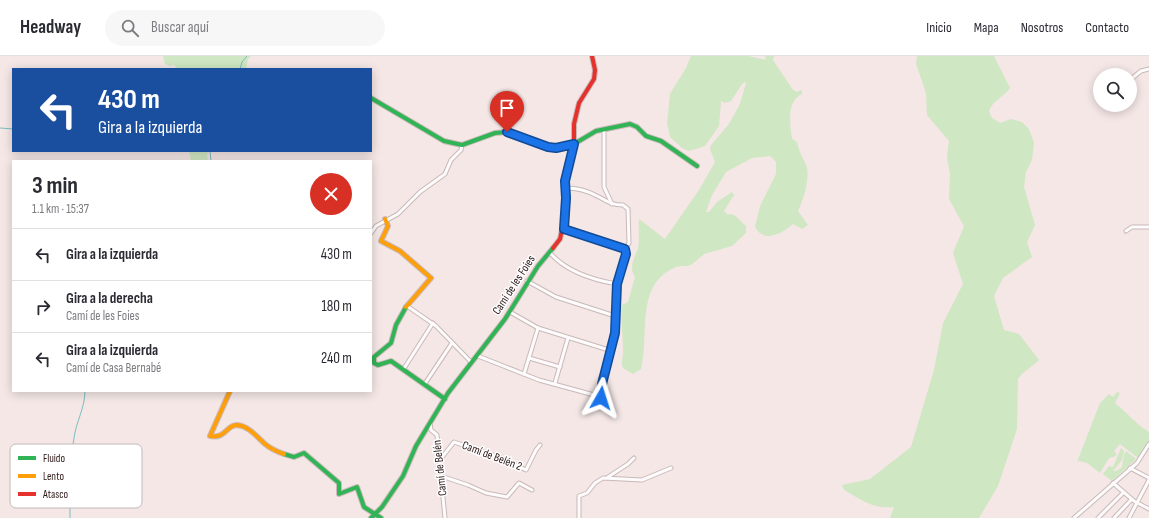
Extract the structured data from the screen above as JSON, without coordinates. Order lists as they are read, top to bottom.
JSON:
{
  "streets": {
    "street": ["Camí de les Foies", "Camí de Belén 2", "Camí de Belén"]
  },
  "crossings": [
    ["Camí de les Foies", "Camí de Belén"],
    ["Camí de Belén 2", "Camí de Belén"]
  ],
  "legend": ["Fluido", "Lento", "Atasco"],
  "page": {
    "header": "Headway",
    "search": "Buscar aquí",
    "nav": [
      "Inicio",
      "Mapa",
      "Nosotros",
      "Contacto"
    ],
    "turn": ["430 m", "Gira a la izquierda"],
    "heading": ["3 min", "1.1 km · 15:37"],
    "list": [
      {
        "name": "Gira a la izquierda",
        "value": "430 m"
      },
      {
        "name": "Gira a la derecha",
        "note": "Camí de les Foies",
        "value": "180 m"
      },
      {
        "name": "Gira a la izquierda",
        "note": "Camí de Casa Bernabé",
        "value": "240 m"
      }
    ]
  }
}
